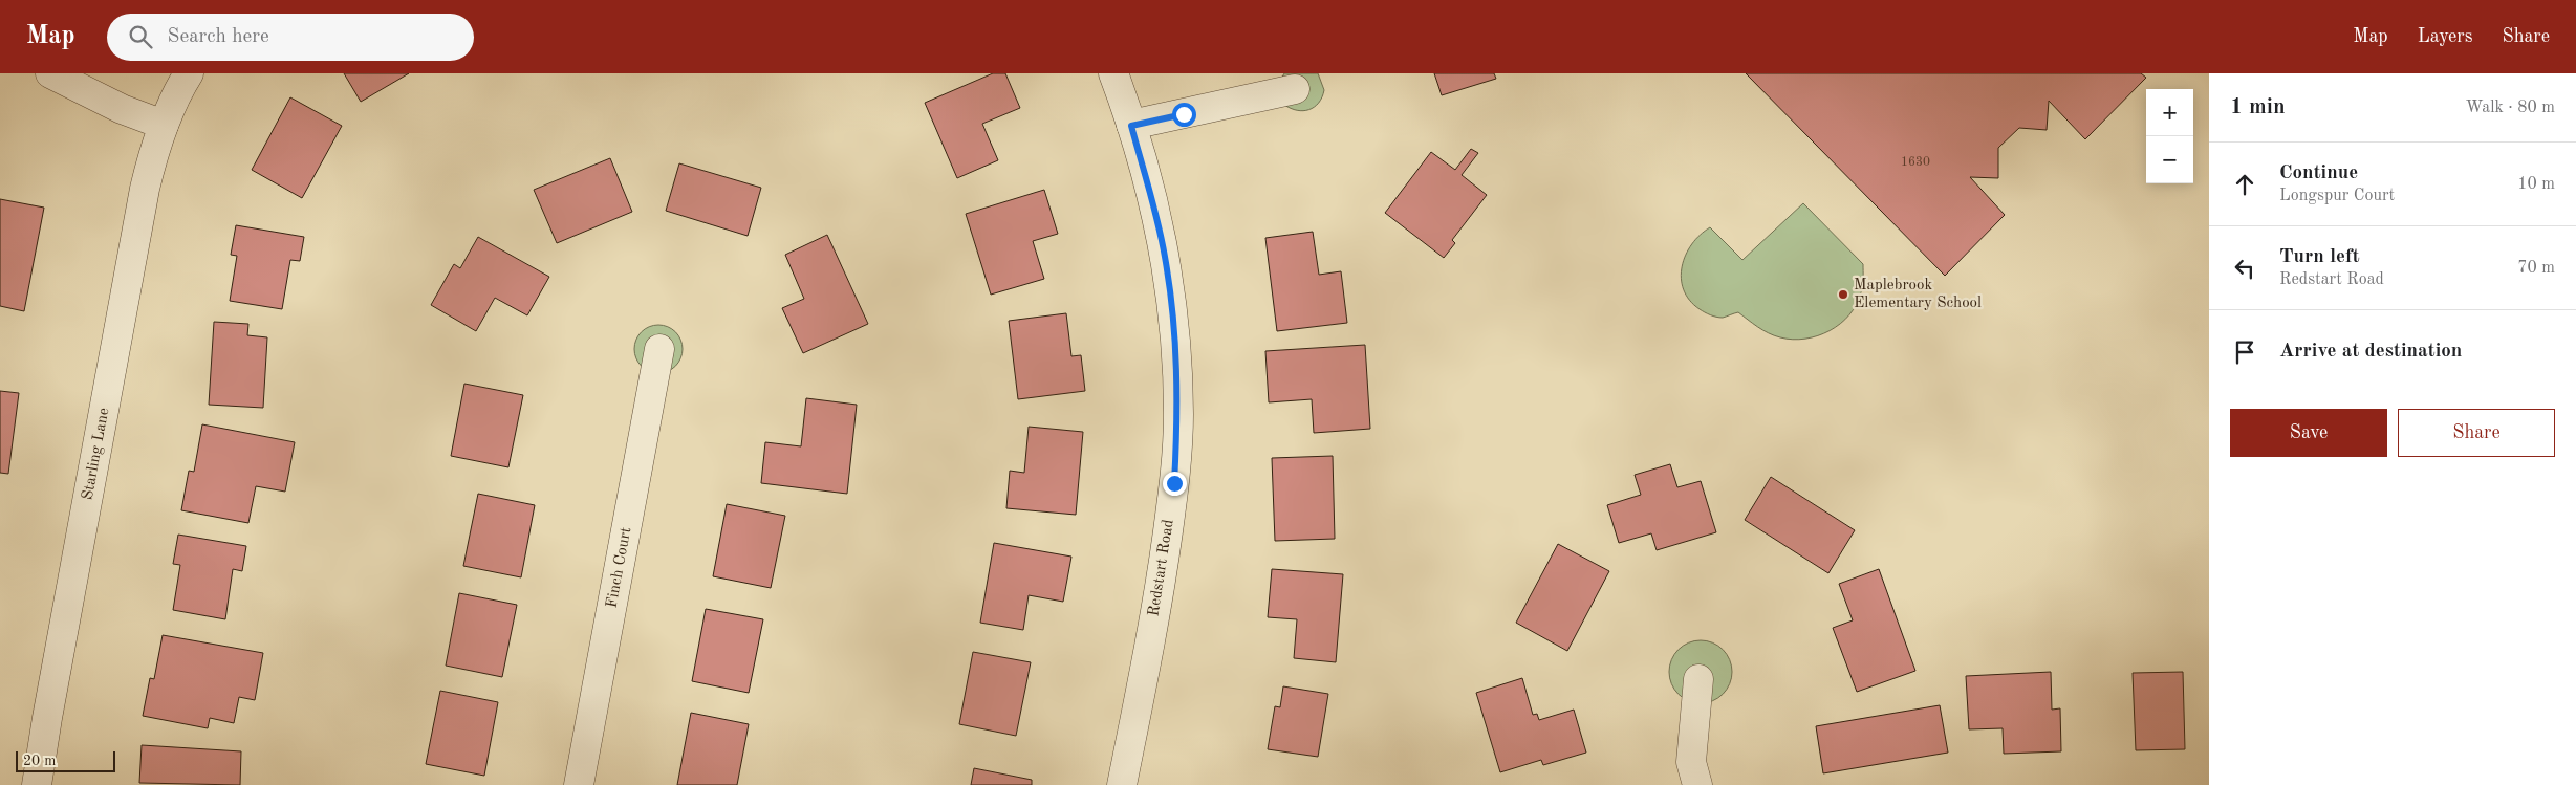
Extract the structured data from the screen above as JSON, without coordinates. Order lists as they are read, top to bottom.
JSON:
{
  "streets": {
    "street": ["Starling Lane", "Finch Court", "Redstart Road"]
  },
  "places": ["Maplebrook Elementary School"],
  "house_numbers": ["1630"],
  "scale_bar": "20 m",
  "page": {
    "header": "Map",
    "search": "Search here",
    "nav": ["Map", "Layers", "Share"],
    "heading": ["1 min", "Walk · 80 m"],
    "map_buttons": ["+", "−"],
    "list": [
      ["Continue", "Longspur Court", "10 m"],
      ["Turn left", "Redstart Road", "70 m"],
      "Arrive at destination"
    ],
    "buttons": ["Save", "Share"],
    "scale": "20 m"
  }
}
